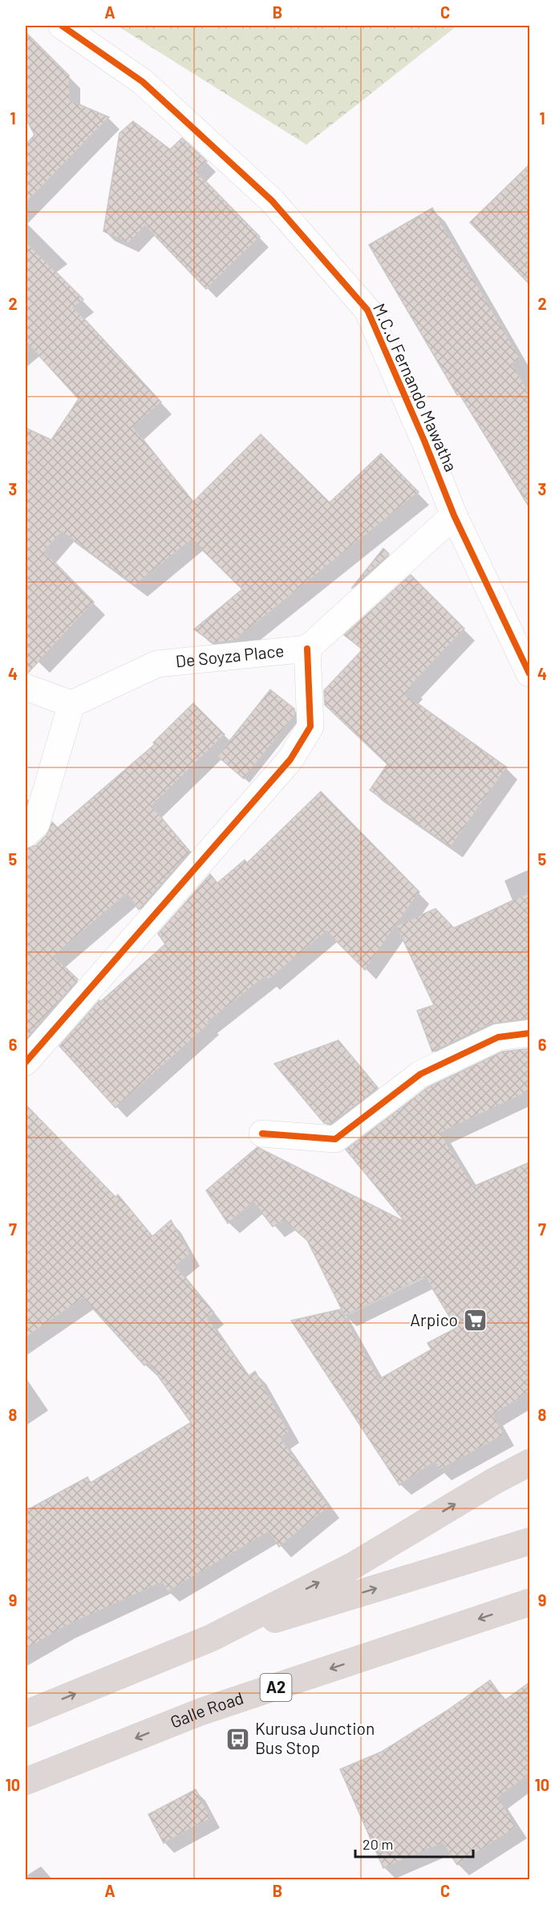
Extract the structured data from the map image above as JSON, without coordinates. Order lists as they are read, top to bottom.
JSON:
{
  "streets": {
    "highway": ["A2", "Galle Road"],
    "street": ["M.C.J Fernando Mawatha", "De Soyza Place"]
  },
  "crossings": [
    ["M.C.J Fernando Mawatha", "De Soyza Place"]
  ],
  "places": {
    "supermarket": ["Arpico"],
    "bus stop": ["Kurusa Junction Bus Stop"]
  },
  "scale_bar": "20 m",
  "grid": {
    "columns": ["A", "B", "C"],
    "rows": [
      "1",
      "2",
      "3",
      "4",
      "5",
      "6",
      "7",
      "8",
      "9",
      "10"
    ]
  }
}
